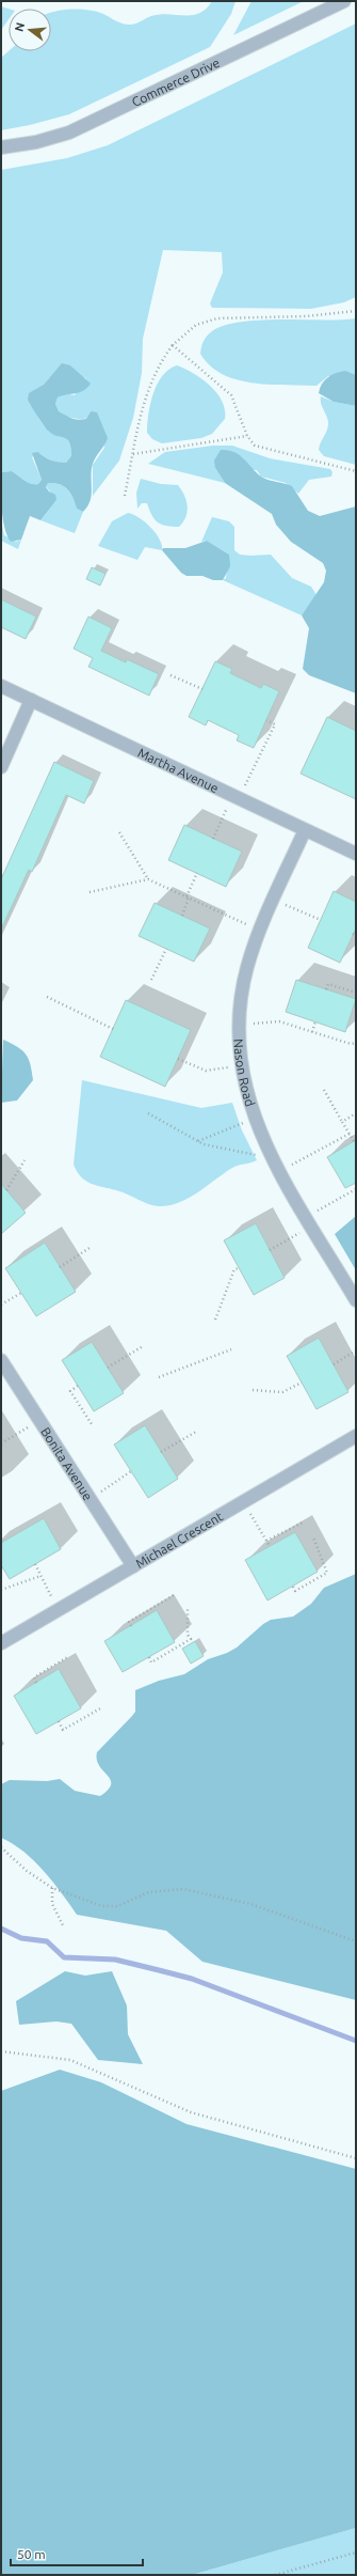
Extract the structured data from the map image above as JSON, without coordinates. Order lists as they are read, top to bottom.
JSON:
{
  "streets": {
    "street": [
      "Commerce Drive",
      "Martha Avenue",
      "Nason Road",
      "Bonita Avenue",
      "Michael Crescent"
    ]
  },
  "crossings": [
    ["Martha Avenue", "Nason Road"],
    ["Bonita Avenue", "Michael Crescent"]
  ],
  "scale_bar": "50 m",
  "north": "left"
}
